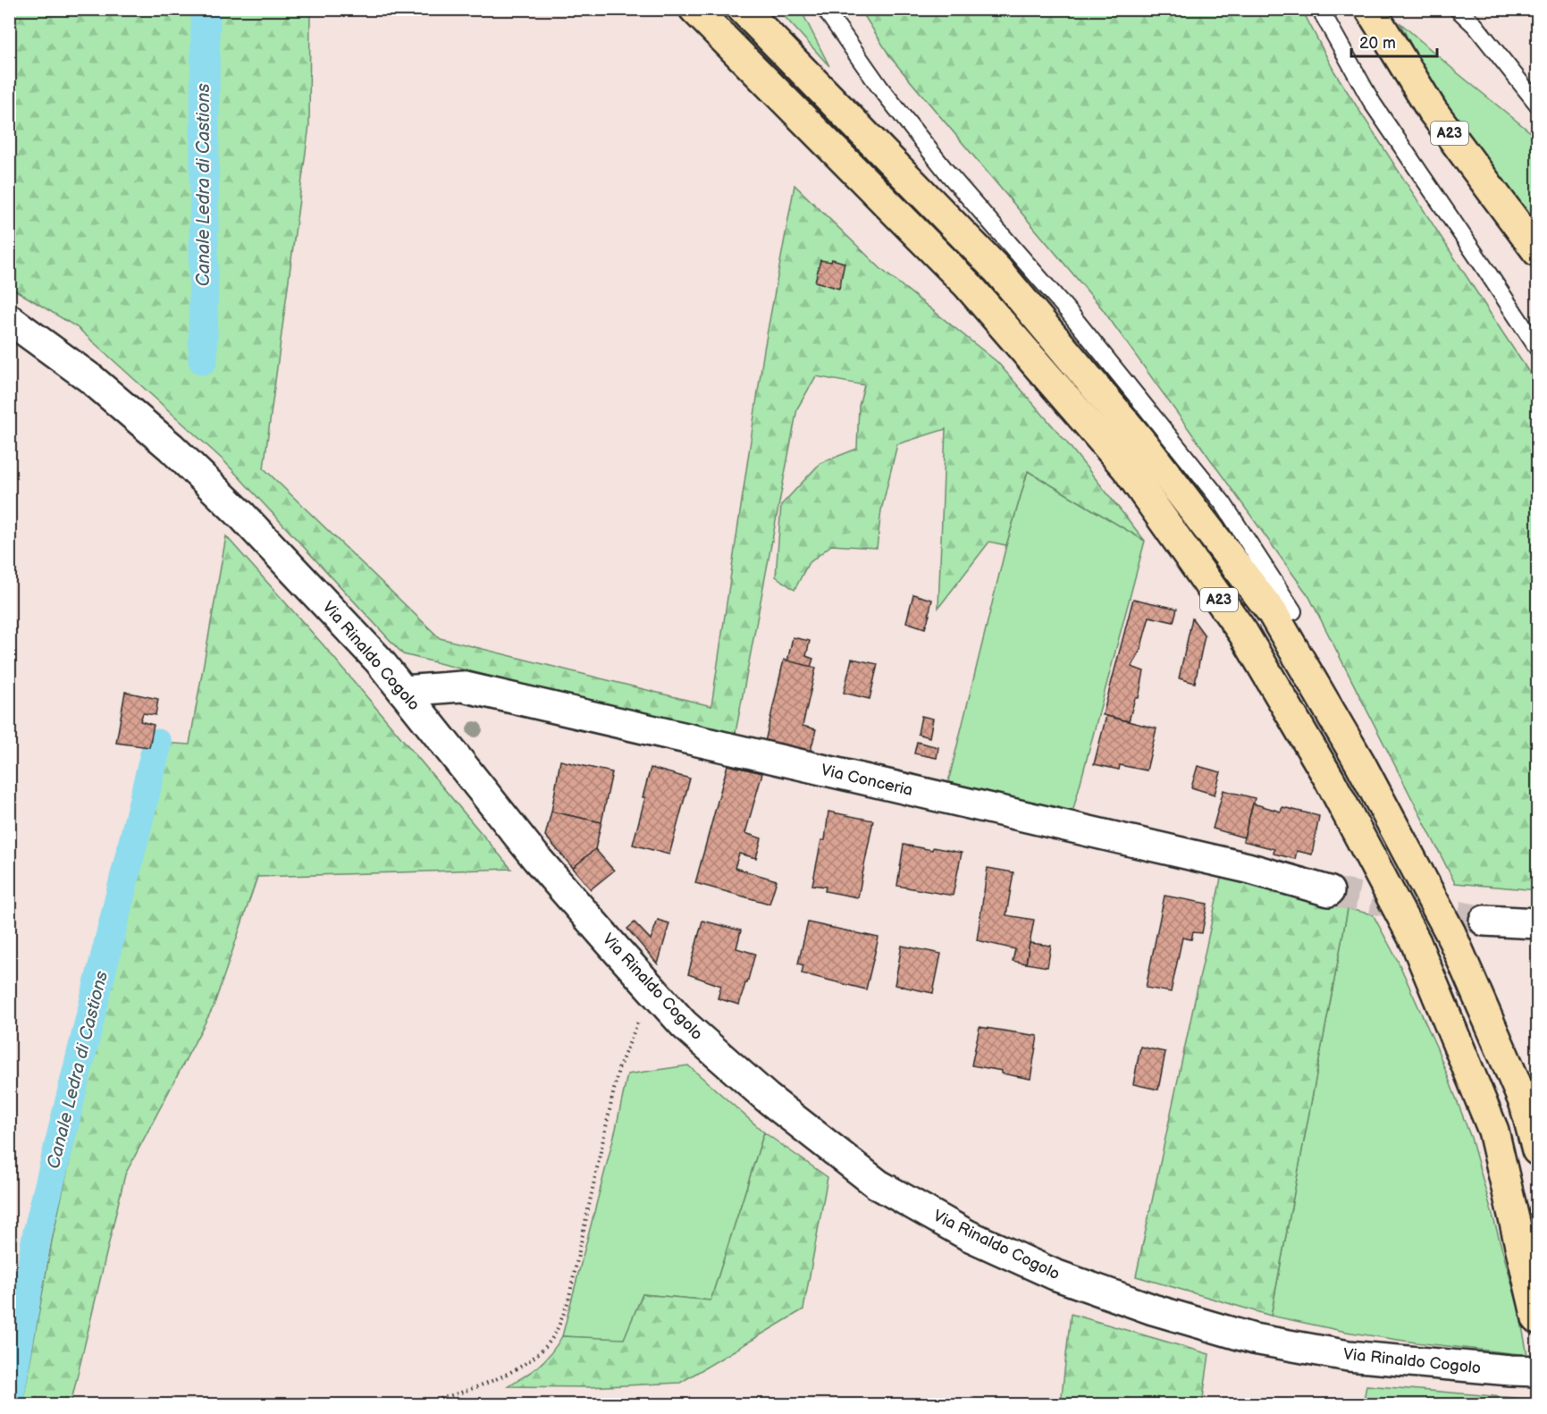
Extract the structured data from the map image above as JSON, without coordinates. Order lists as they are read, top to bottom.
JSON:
{
  "streets": {
    "highway": ["A23"],
    "street": ["Via Rinaldo Cogolo", "Via Conceria"]
  },
  "crossings": [
    ["Via Rinaldo Cogolo", "Via Conceria"]
  ],
  "water": ["Canale Ledra di Castions"],
  "scale_bar": "20 m"
}
